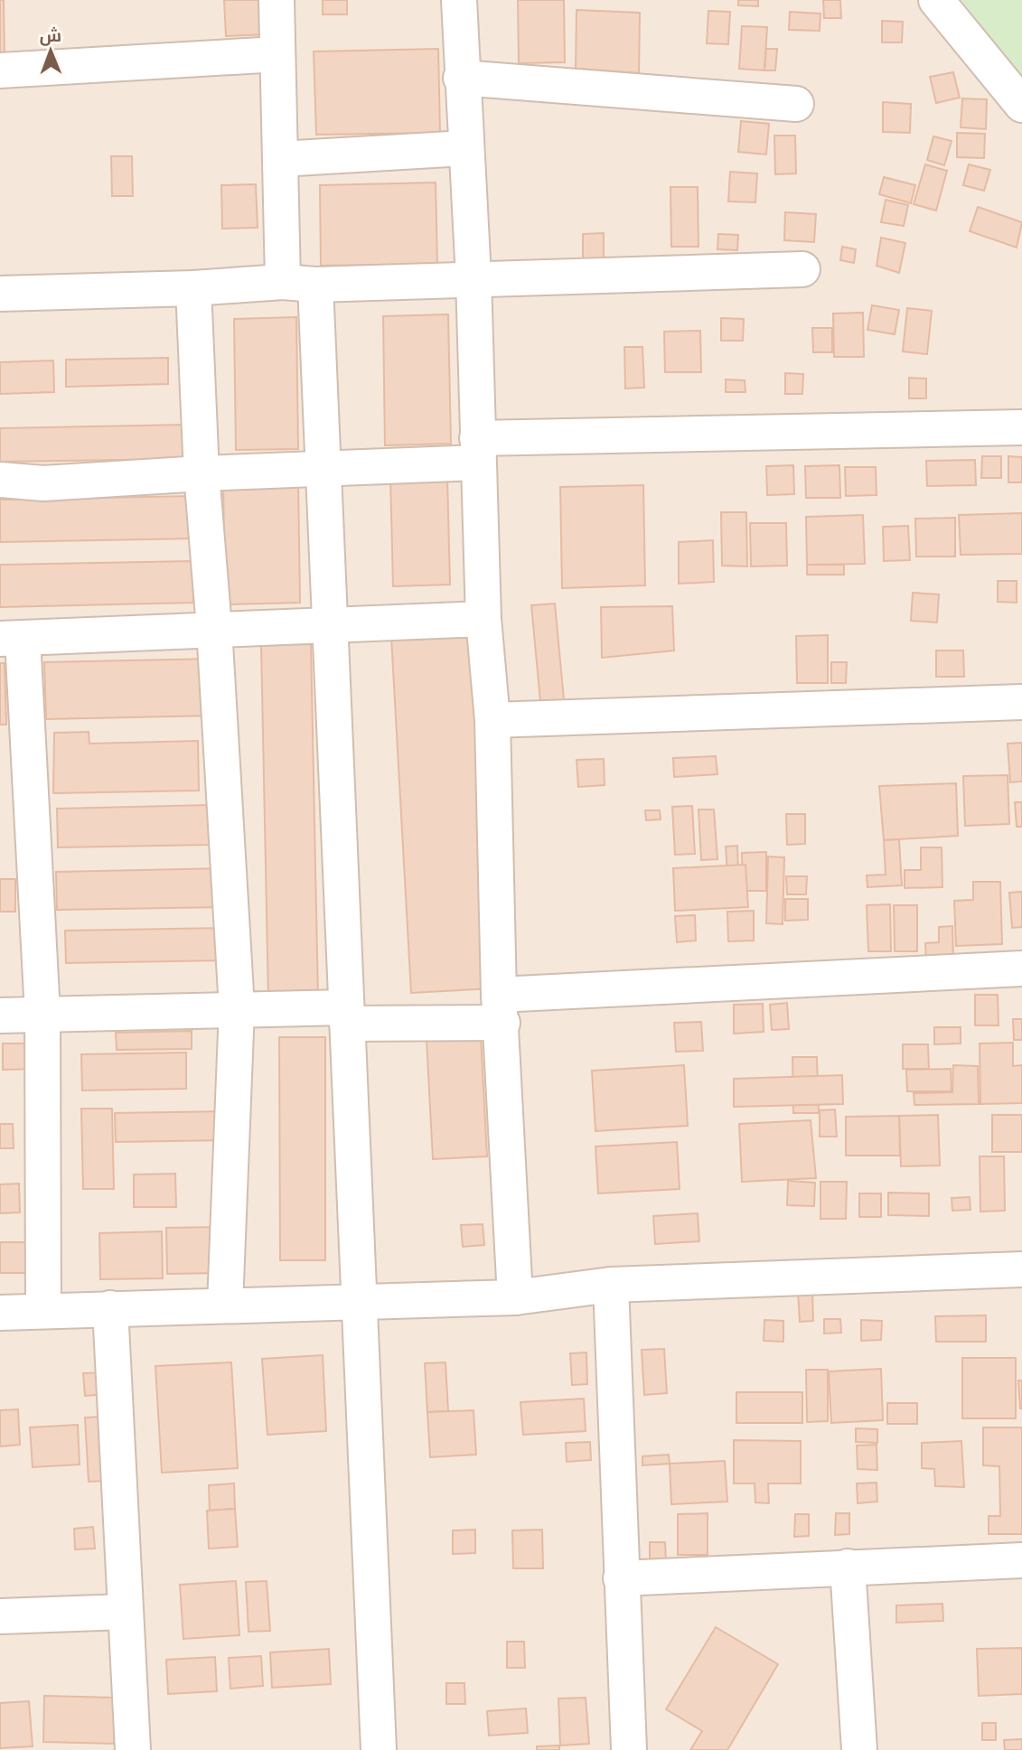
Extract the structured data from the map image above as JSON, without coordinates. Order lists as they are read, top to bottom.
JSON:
{
  "north": "top"
}
